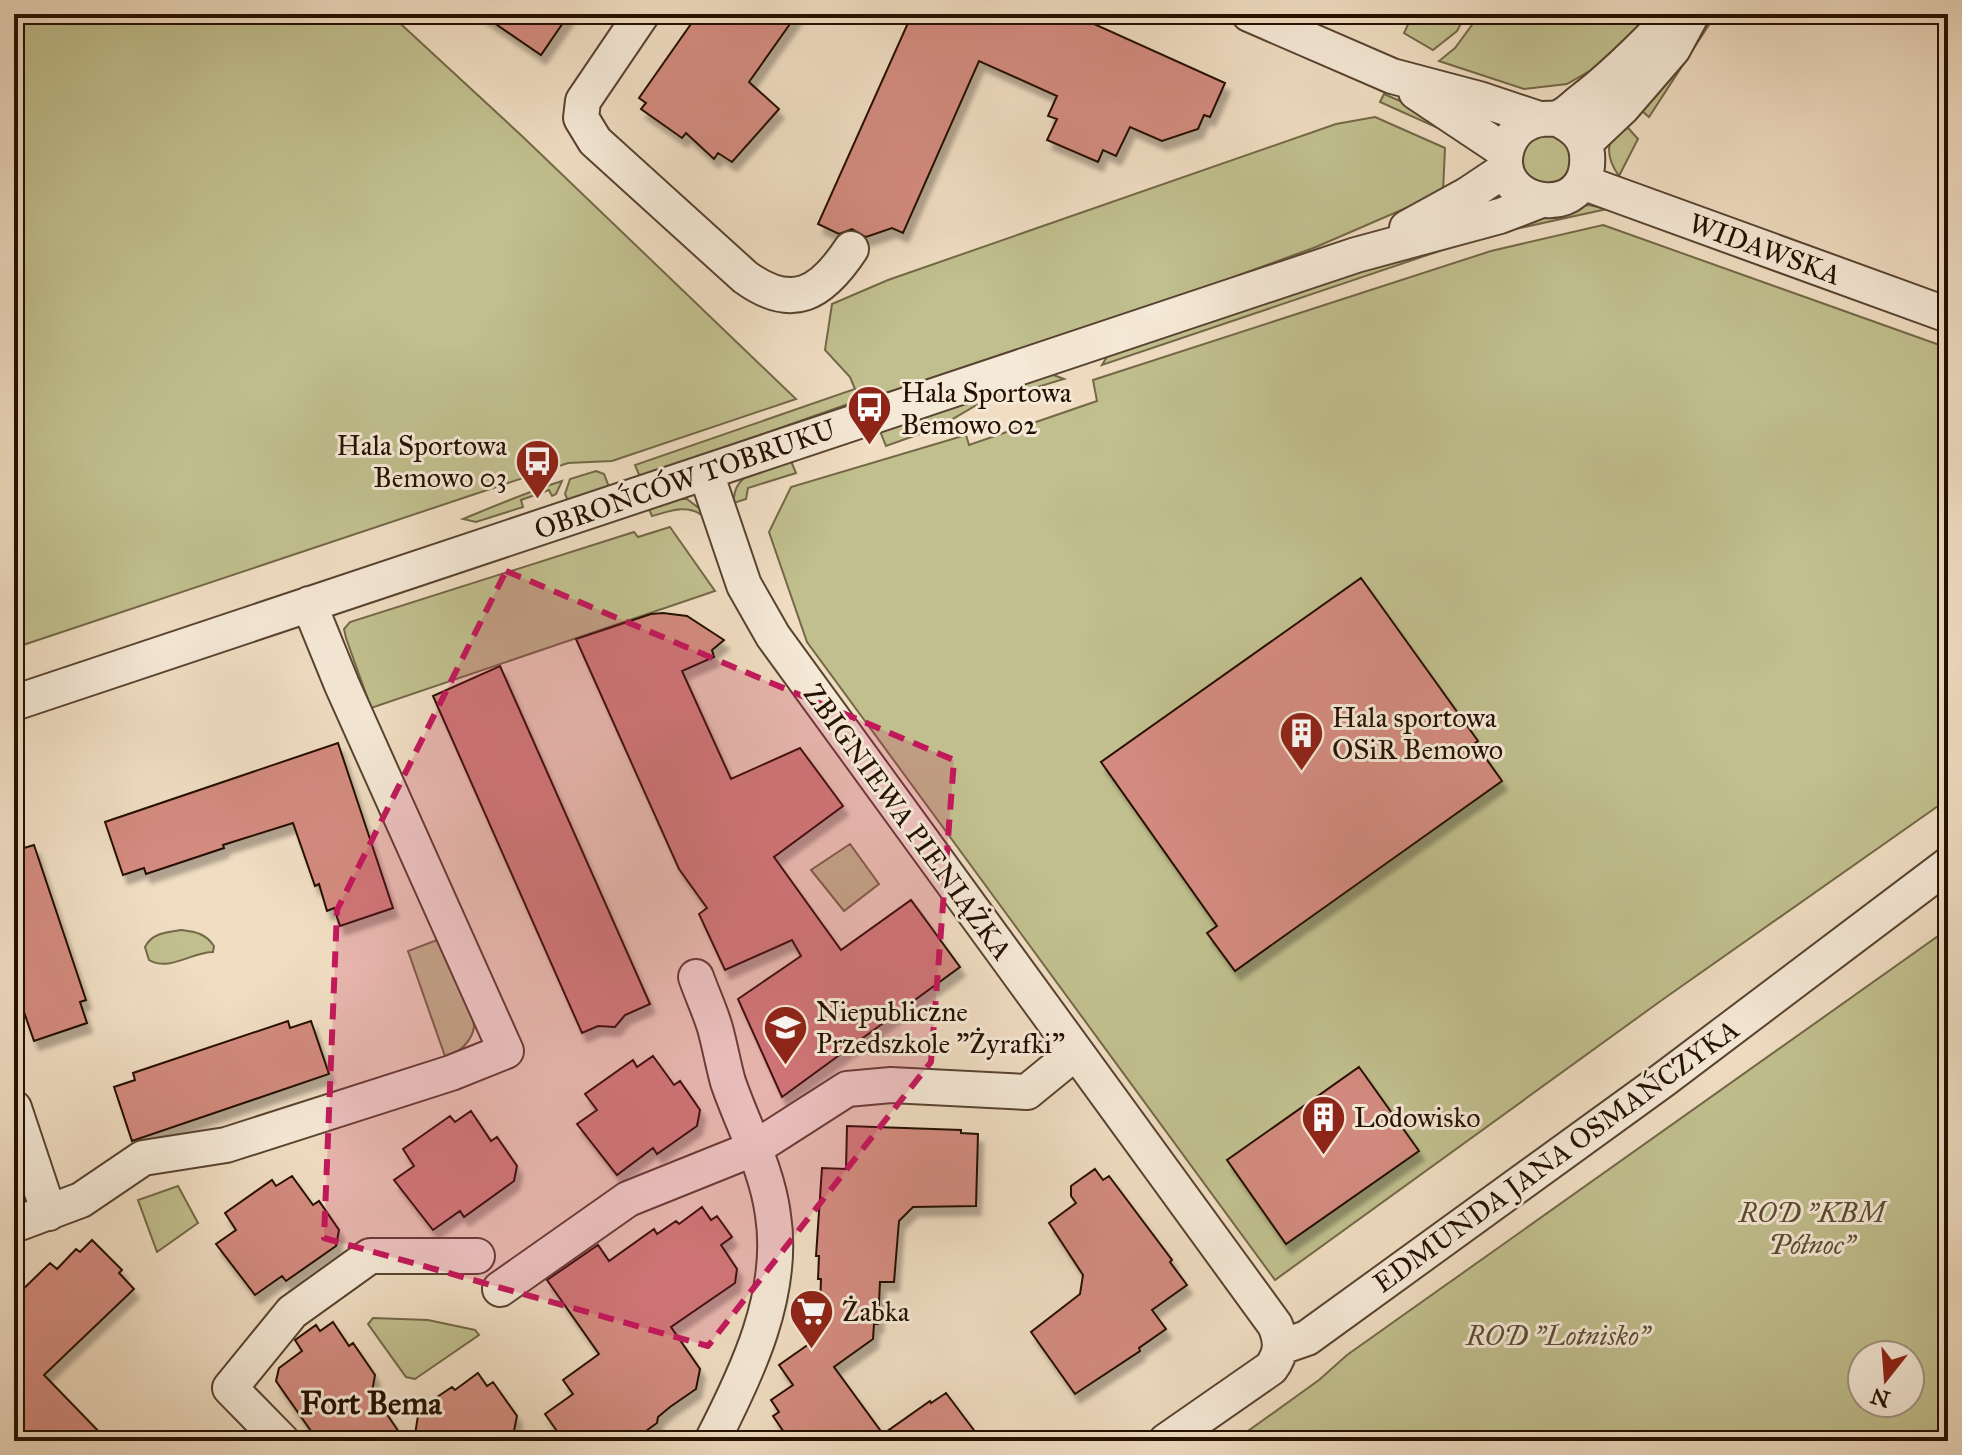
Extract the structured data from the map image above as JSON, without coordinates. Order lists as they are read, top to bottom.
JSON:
{
  "streets": {
    "street": [
      "WIDAWSKA",
      "OBROŃCÓW TOBRUKU",
      "ZBIGNIEWA PIENIĄŻKA",
      "EDMUNDA JANA OSMAŃCZYKA"
    ]
  },
  "crossings": [
    ["WIDAWSKA", "OBROŃCÓW TOBRUKU"],
    ["OBROŃCÓW TOBRUKU", "ZBIGNIEWA PIENIĄŻKA"],
    ["ZBIGNIEWA PIENIĄŻKA", "EDMUNDA JANA OSMAŃCZYKA"]
  ],
  "districts": ["Fort Bema"],
  "parks": ["ROD \"KBM Północ\"", "ROD \"Lotnisko\""],
  "places": {
    "bus stop": ["Hala Sportowa Bemowo 02", "Hala Sportowa Bemowo 03"],
    "building": ["Hala sportowa OSiR Bemowo", "Lodowisko"],
    "school or university": ["Niepubliczne Przedszkole \"Żyrafki\""],
    "supermarket": ["Żabka"]
  },
  "north": "bottom"
}
